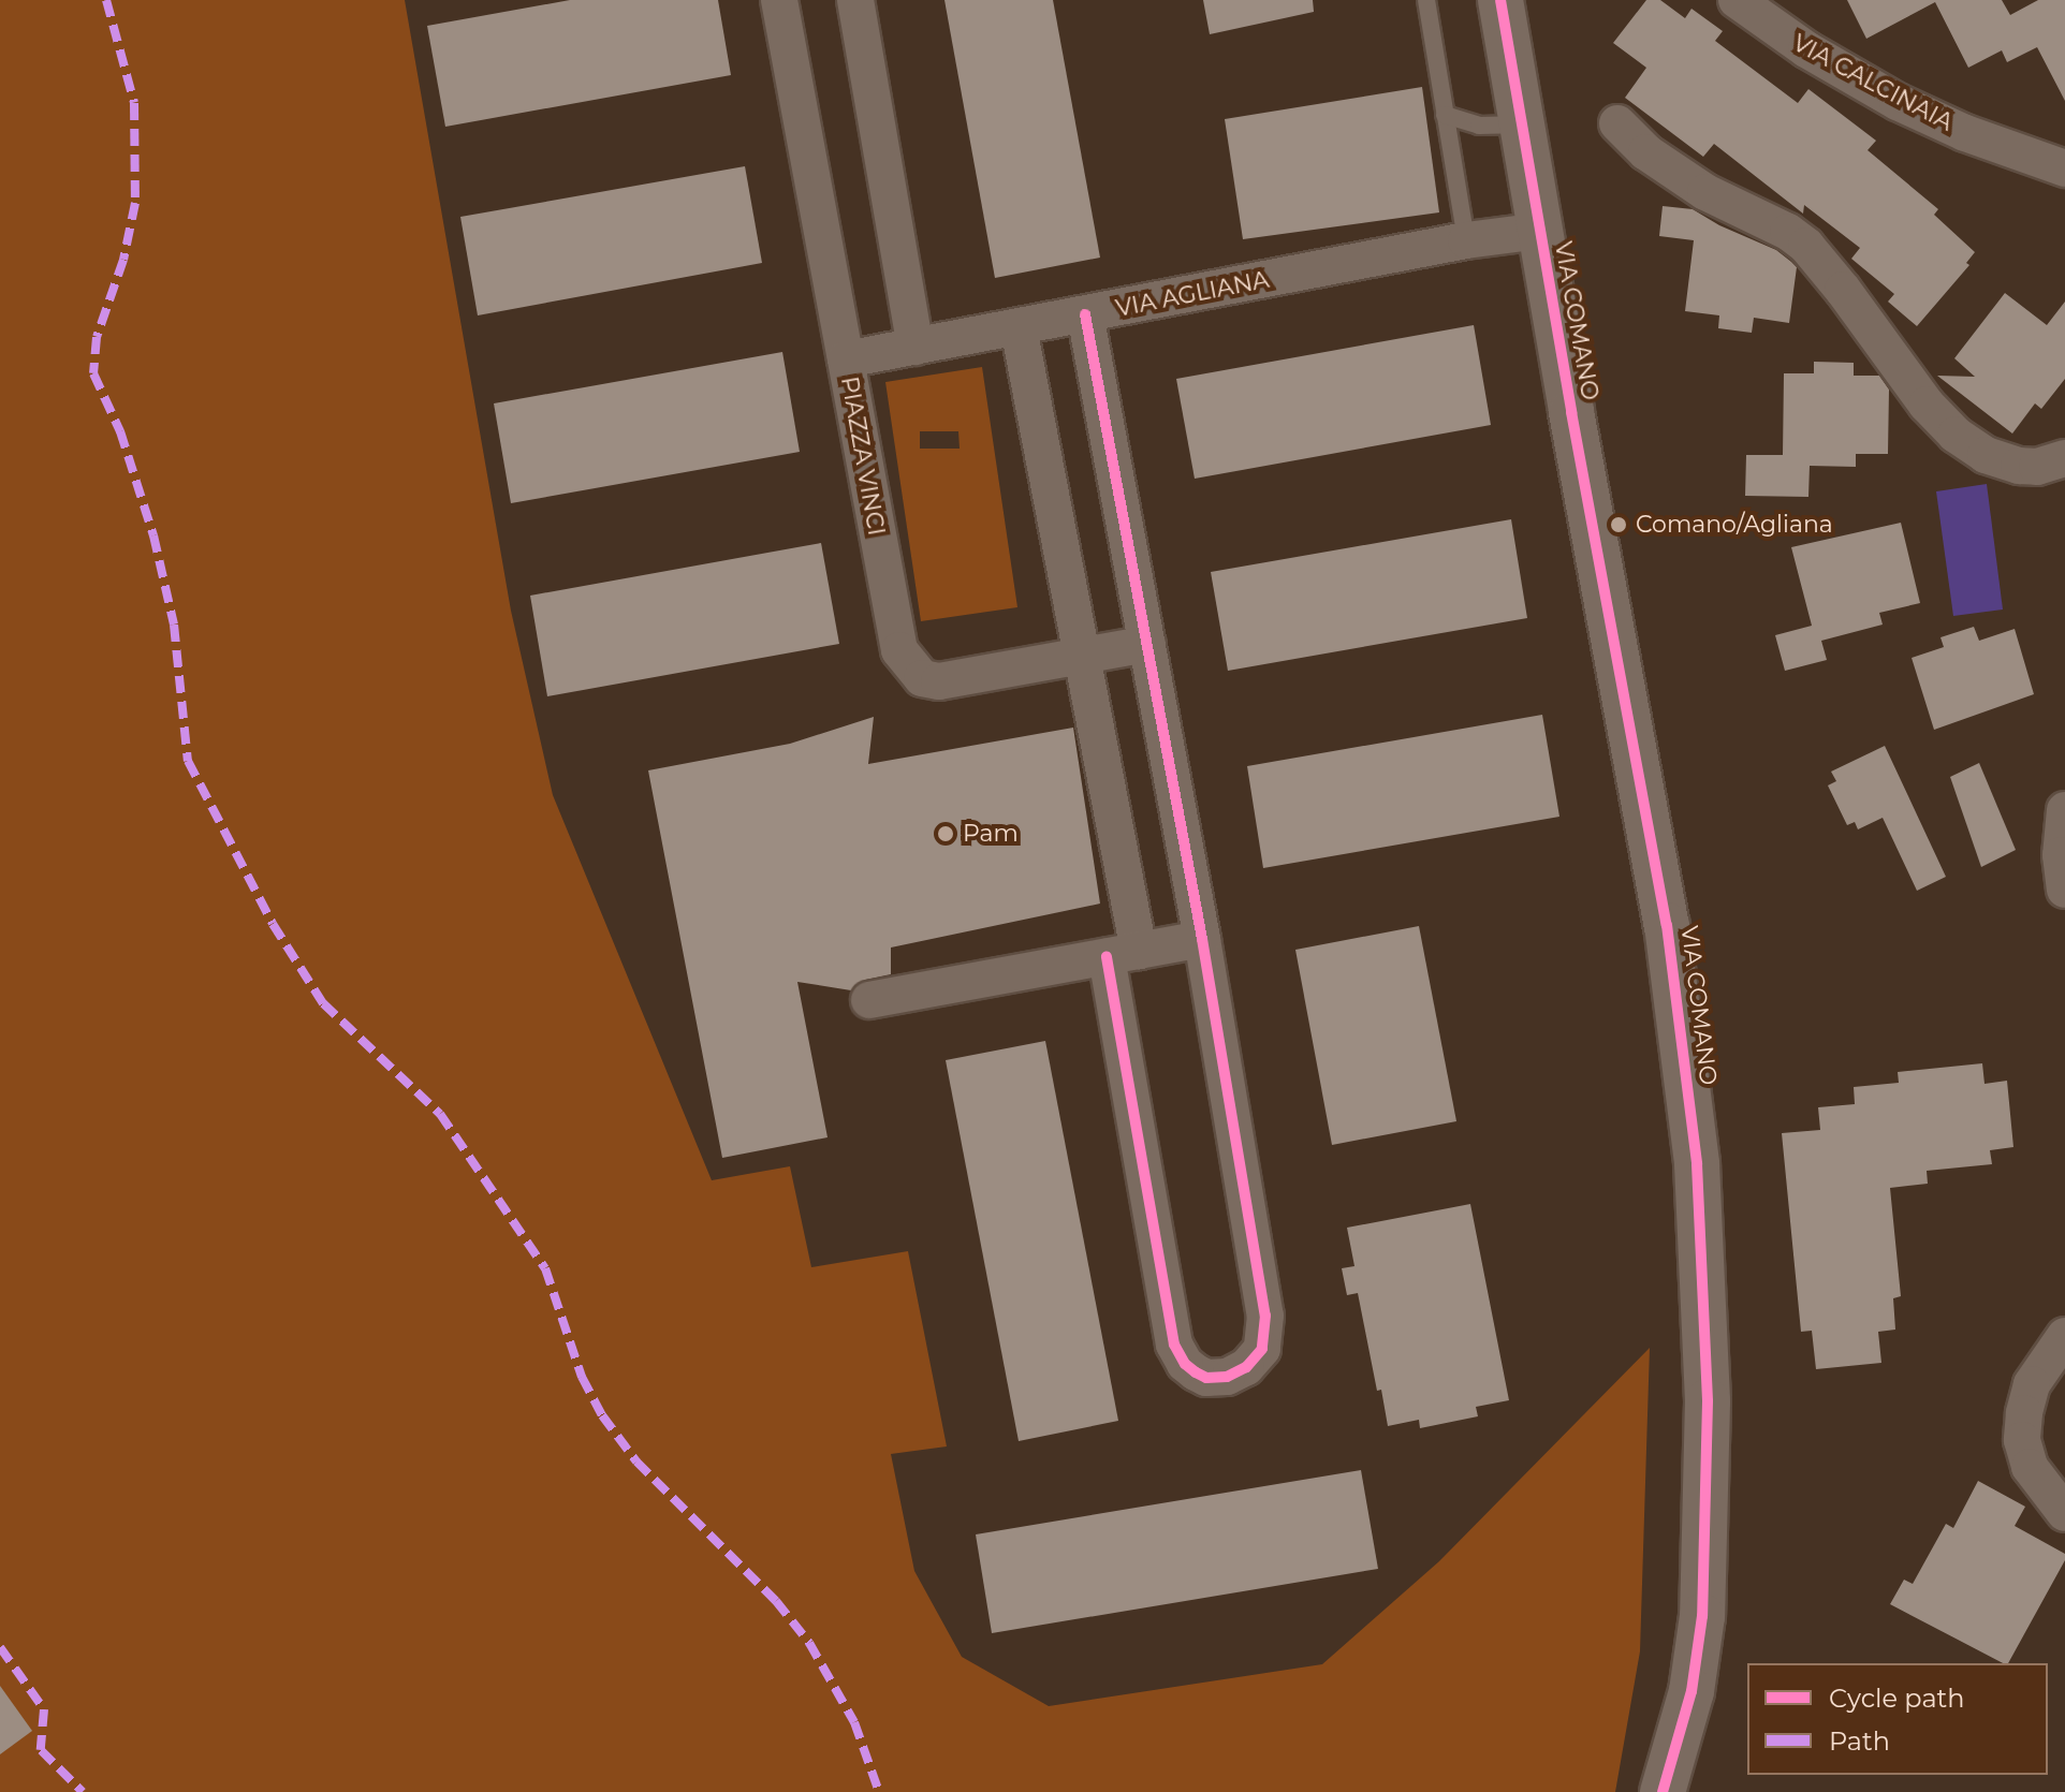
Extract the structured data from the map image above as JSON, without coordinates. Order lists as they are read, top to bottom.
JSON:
{
  "streets": {
    "street": [
      "VIA CALCINAIA",
      "VIA AGLIANA",
      "VIA COMANO",
      "PIAZZA VINCI"
    ]
  },
  "crossings": [
    ["VIA AGLIANA", "VIA COMANO"],
    ["VIA AGLIANA", "PIAZZA VINCI"]
  ],
  "places": ["Comano/Agliana", "Pam"],
  "legend": ["Cycle path", "Path"]
}
